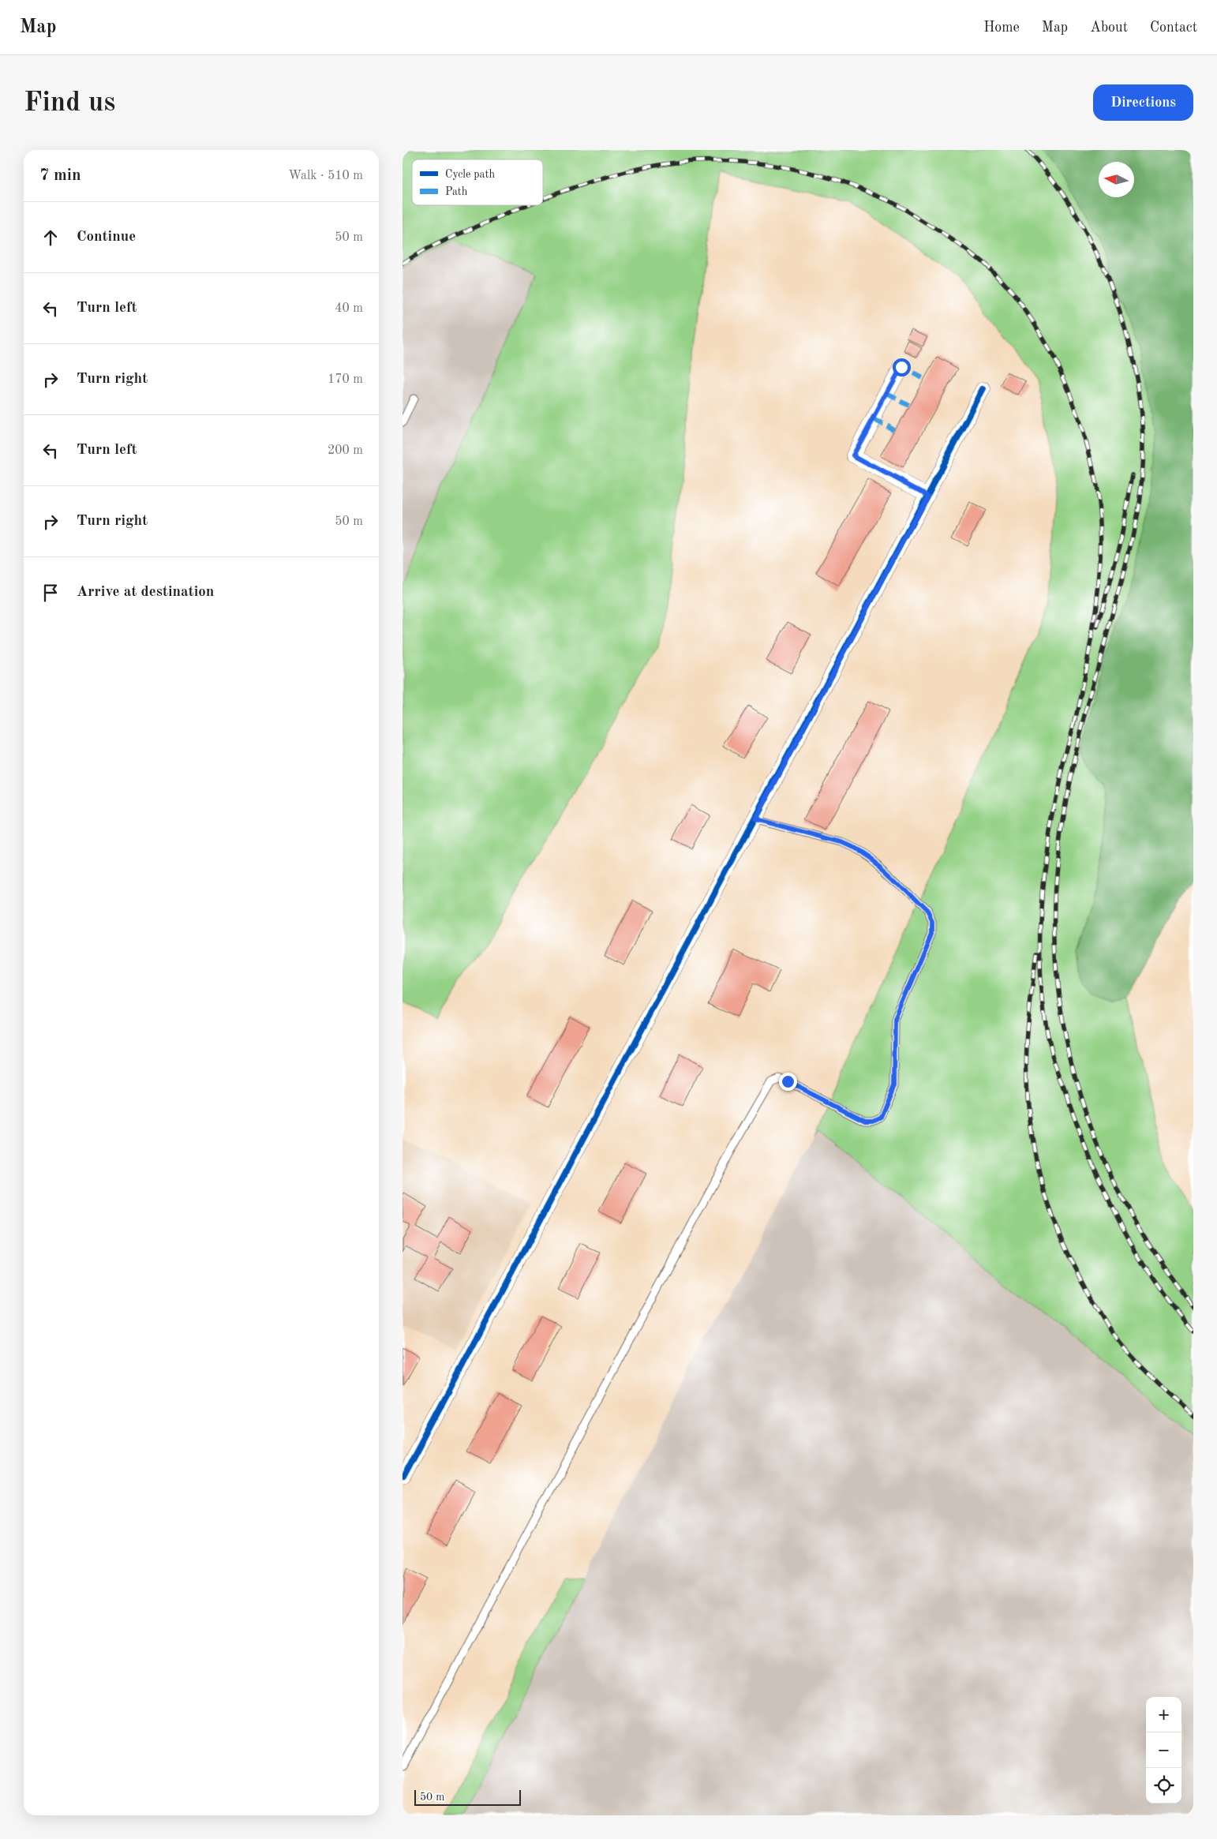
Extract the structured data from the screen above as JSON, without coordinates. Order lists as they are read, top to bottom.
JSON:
{
  "legend": ["Cycle path", "Path"],
  "scale_bar": "50 m",
  "north": "left",
  "page": {
    "header": "Map",
    "nav": [
      "Home",
      "Map",
      "About",
      "Contact"
    ],
    "buttons": "Directions",
    "title": "Find us",
    "heading": ["7 min", "Walk · 510 m"],
    "list": [
      ["Continue", "50 m"],
      ["Turn left", "40 m"],
      ["Turn right", "170 m"],
      ["Turn left", "200 m"],
      ["Turn right", "50 m"],
      "Arrive at destination"
    ],
    "map_buttons": ["+", "−"],
    "scale": "50 m"
  }
}
